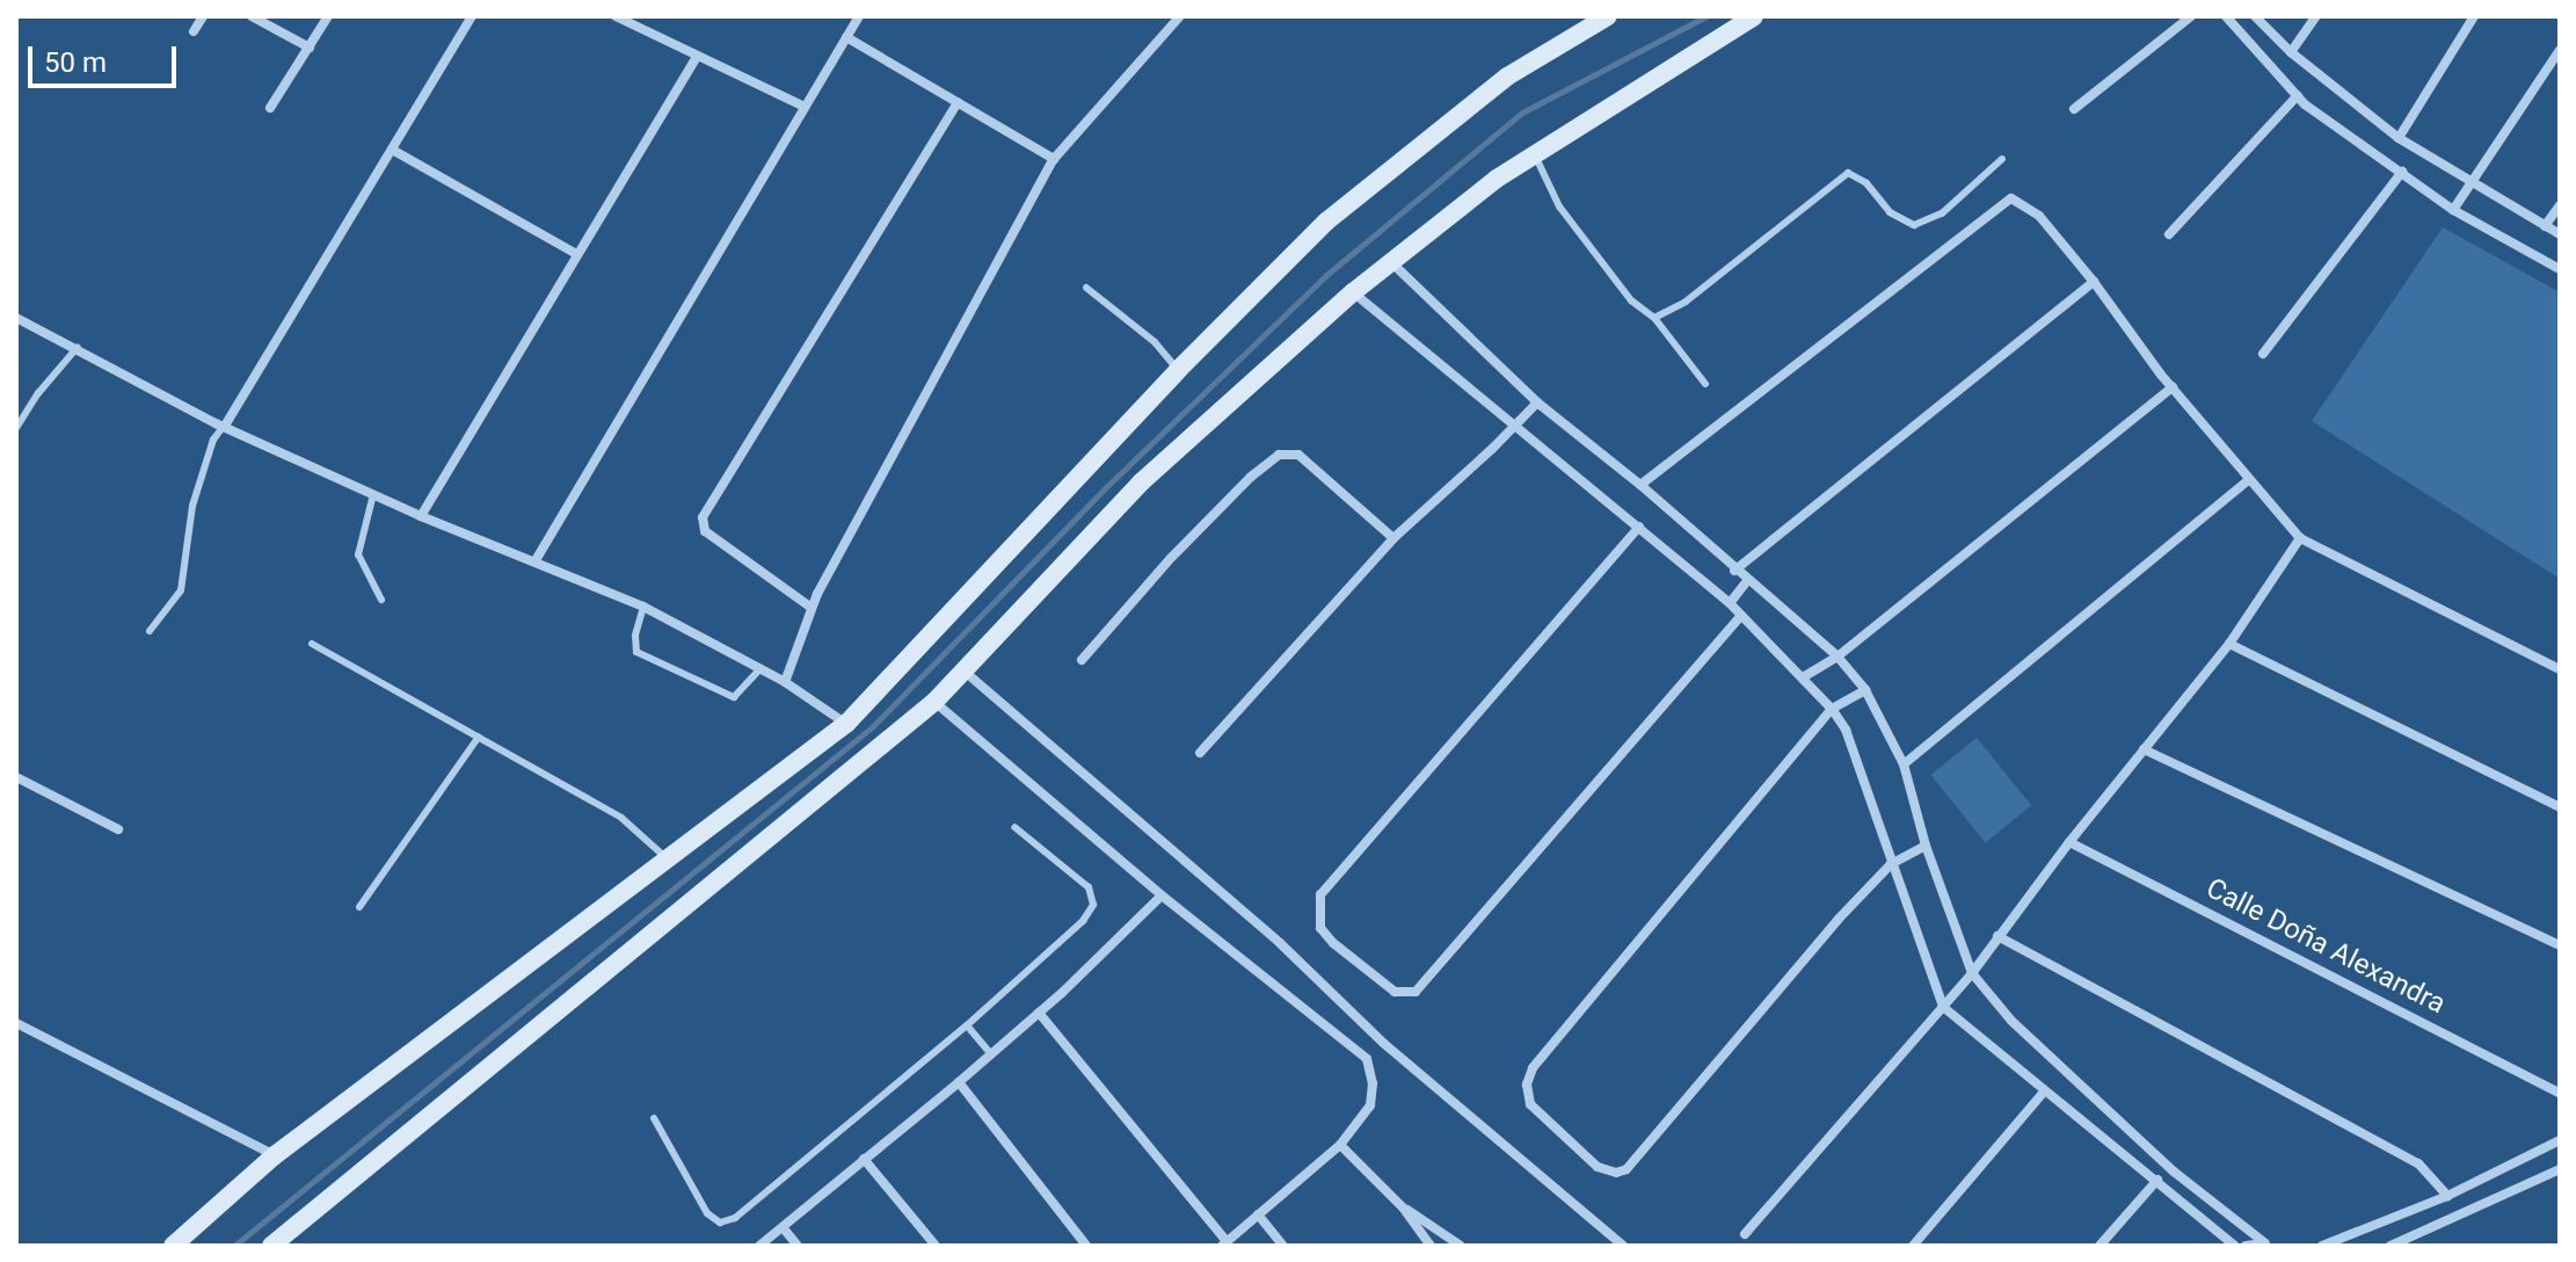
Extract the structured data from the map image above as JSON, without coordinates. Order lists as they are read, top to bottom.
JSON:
{
  "streets": {
    "street": ["Calle Doña Alexandra"]
  },
  "scale_bar": "50 m"
}
